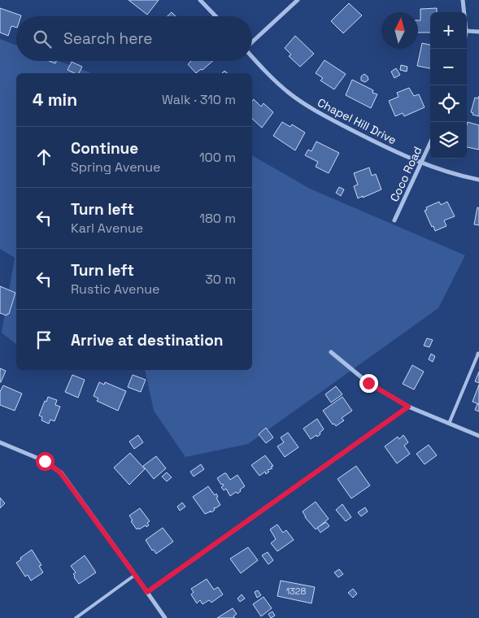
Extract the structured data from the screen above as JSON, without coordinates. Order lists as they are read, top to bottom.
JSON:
{
  "streets": {
    "street": ["Chapel Hill Drive", "Coco Road"]
  },
  "crossings": [
    ["Chapel Hill Drive", "Coco Road"]
  ],
  "house_numbers": ["1328"],
  "north": "top",
  "page": {
    "map_buttons": ["+", "−"],
    "search": "Search here",
    "heading": ["4 min", "Walk · 310 m"],
    "list": [
      ["Continue", "Spring Avenue", "100 m"],
      ["Turn left", "Karl Avenue", "180 m"],
      ["Turn left", "Rustic Avenue", "30 m"],
      "Arrive at destination"
    ]
  }
}
